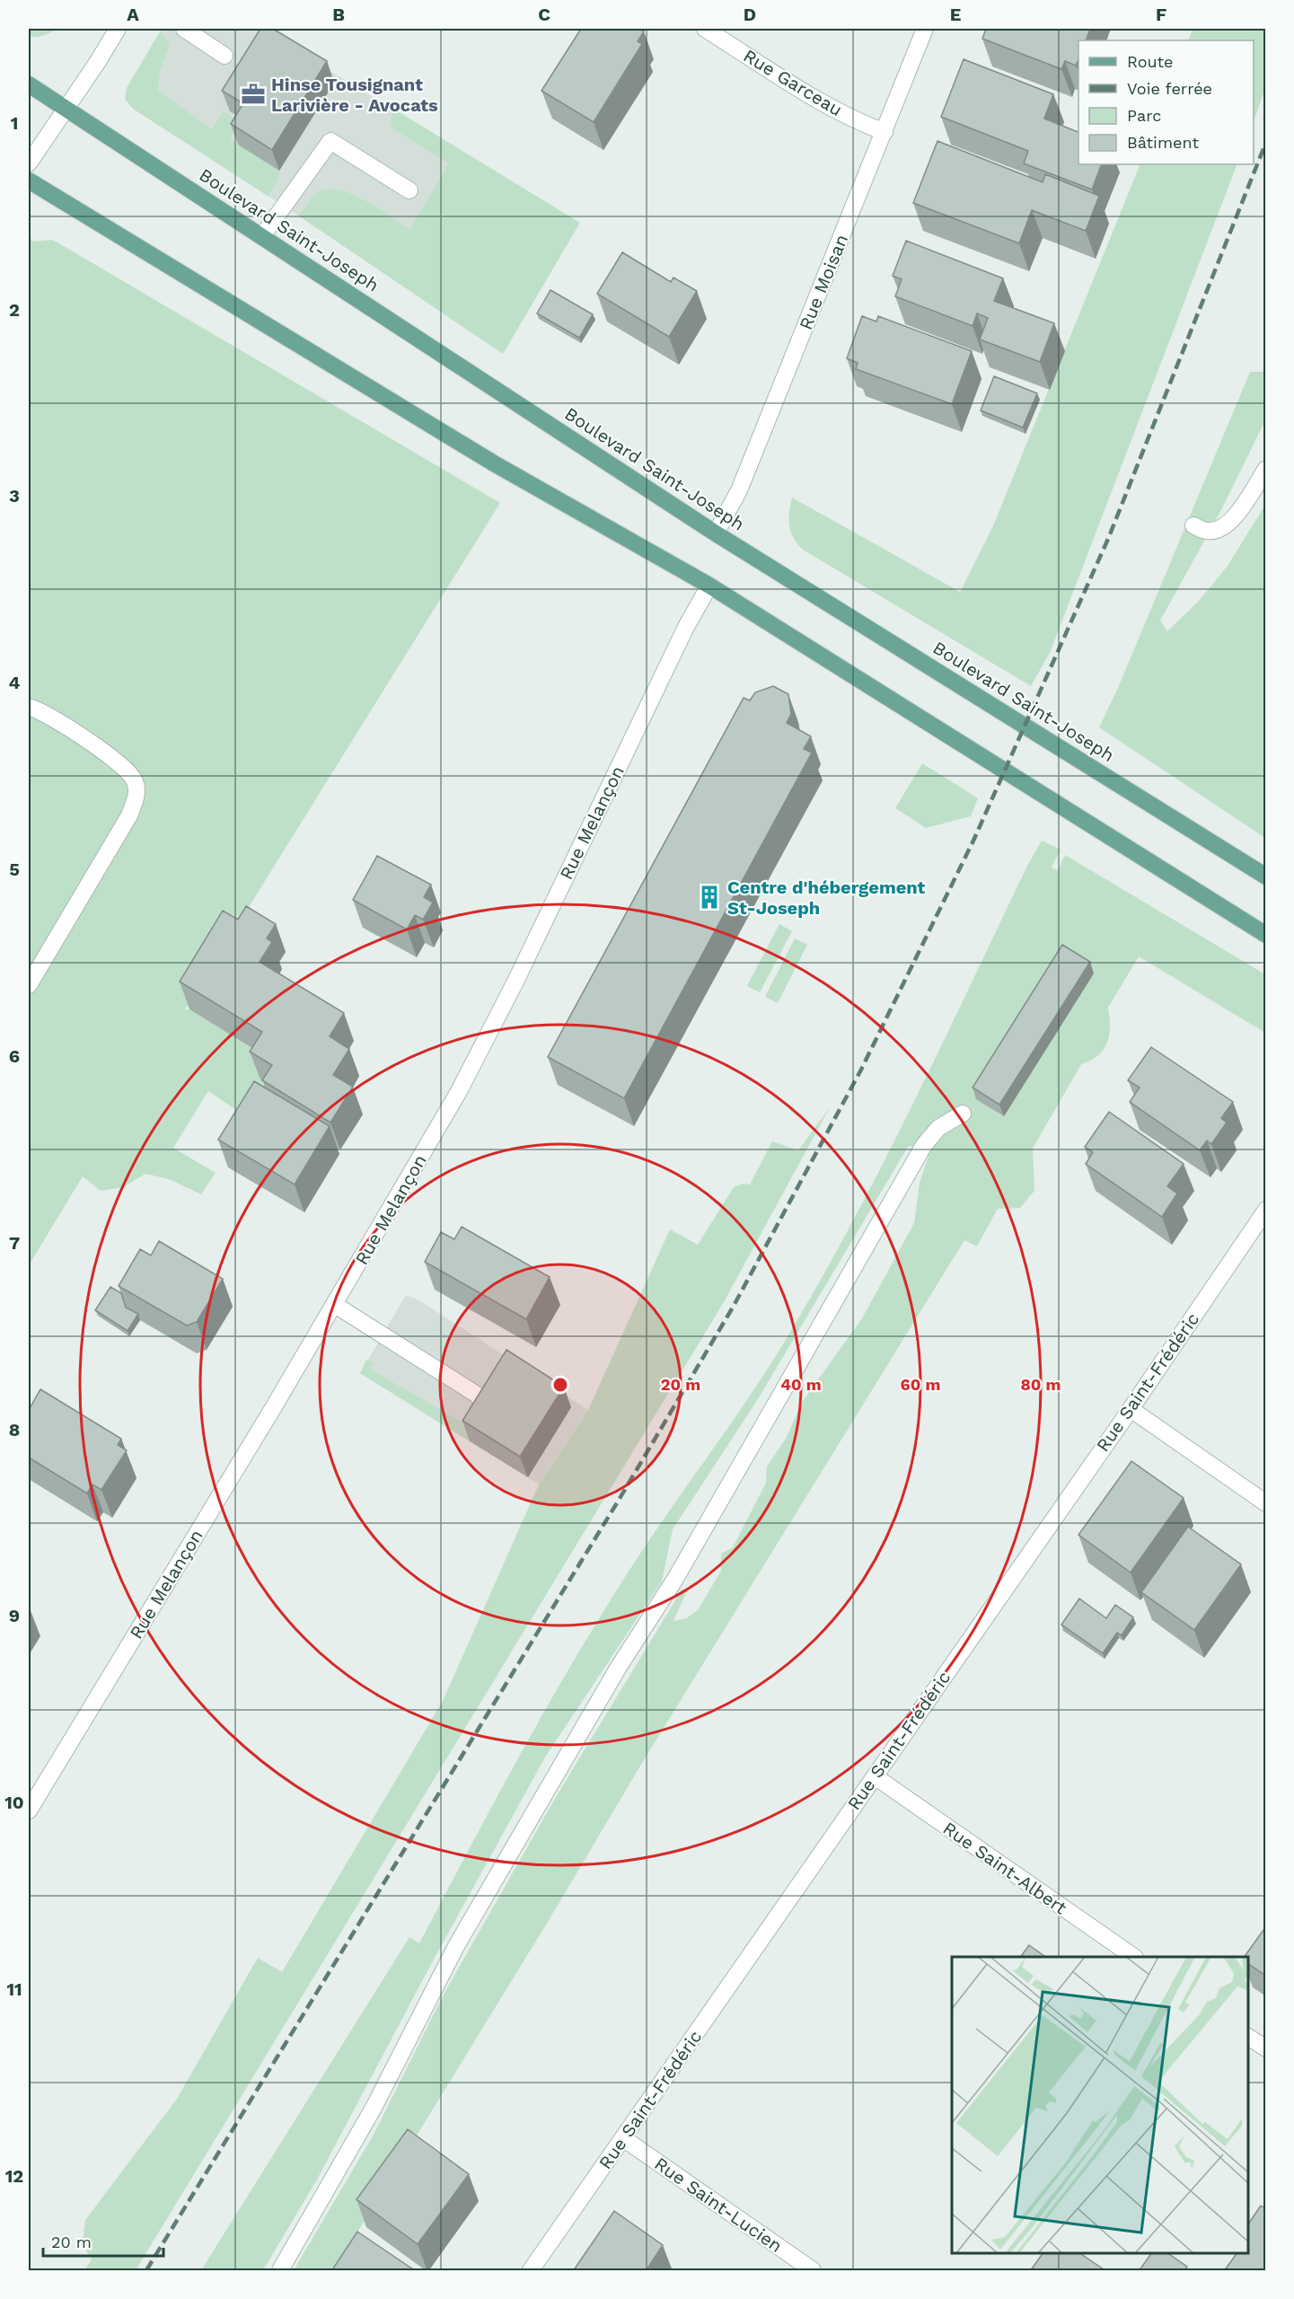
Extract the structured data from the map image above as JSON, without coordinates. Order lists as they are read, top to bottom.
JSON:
{
  "streets": {
    "main road": ["Boulevard Saint-Joseph"],
    "street": [
      "Rue Garceau",
      "Rue Moisan",
      "Rue Melançon",
      "Rue Saint-Frédéric",
      "Rue Saint-Albert",
      "Rue Saint-Lucien"
    ]
  },
  "crossings": [
    ["Rue Garceau", "Rue Moisan"],
    ["Boulevard Saint-Joseph", "Rue Moisan"],
    ["Rue Saint-Frédéric", "Rue Saint-Albert"],
    ["Rue Saint-Frédéric", "Rue Saint-Lucien"]
  ],
  "places": {
    "office": ["Hinse Tousignant Larivière - Avocats"],
    "building": ["Centre d'hébergement St-Joseph"]
  },
  "legend": [
    "Route",
    "Voie ferrée",
    "Parc",
    "Bâtiment"
  ],
  "scale_bar": "20 m",
  "grid": {
    "columns": [
      "A",
      "B",
      "C",
      "D",
      "E",
      "F"
    ],
    "rows": [
      "1",
      "2",
      "3",
      "4",
      "5",
      "6",
      "7",
      "8",
      "9",
      "10",
      "11",
      "12"
    ]
  },
  "rings": [
    "20 m",
    "40 m",
    "60 m",
    "80 m"
  ]
}
